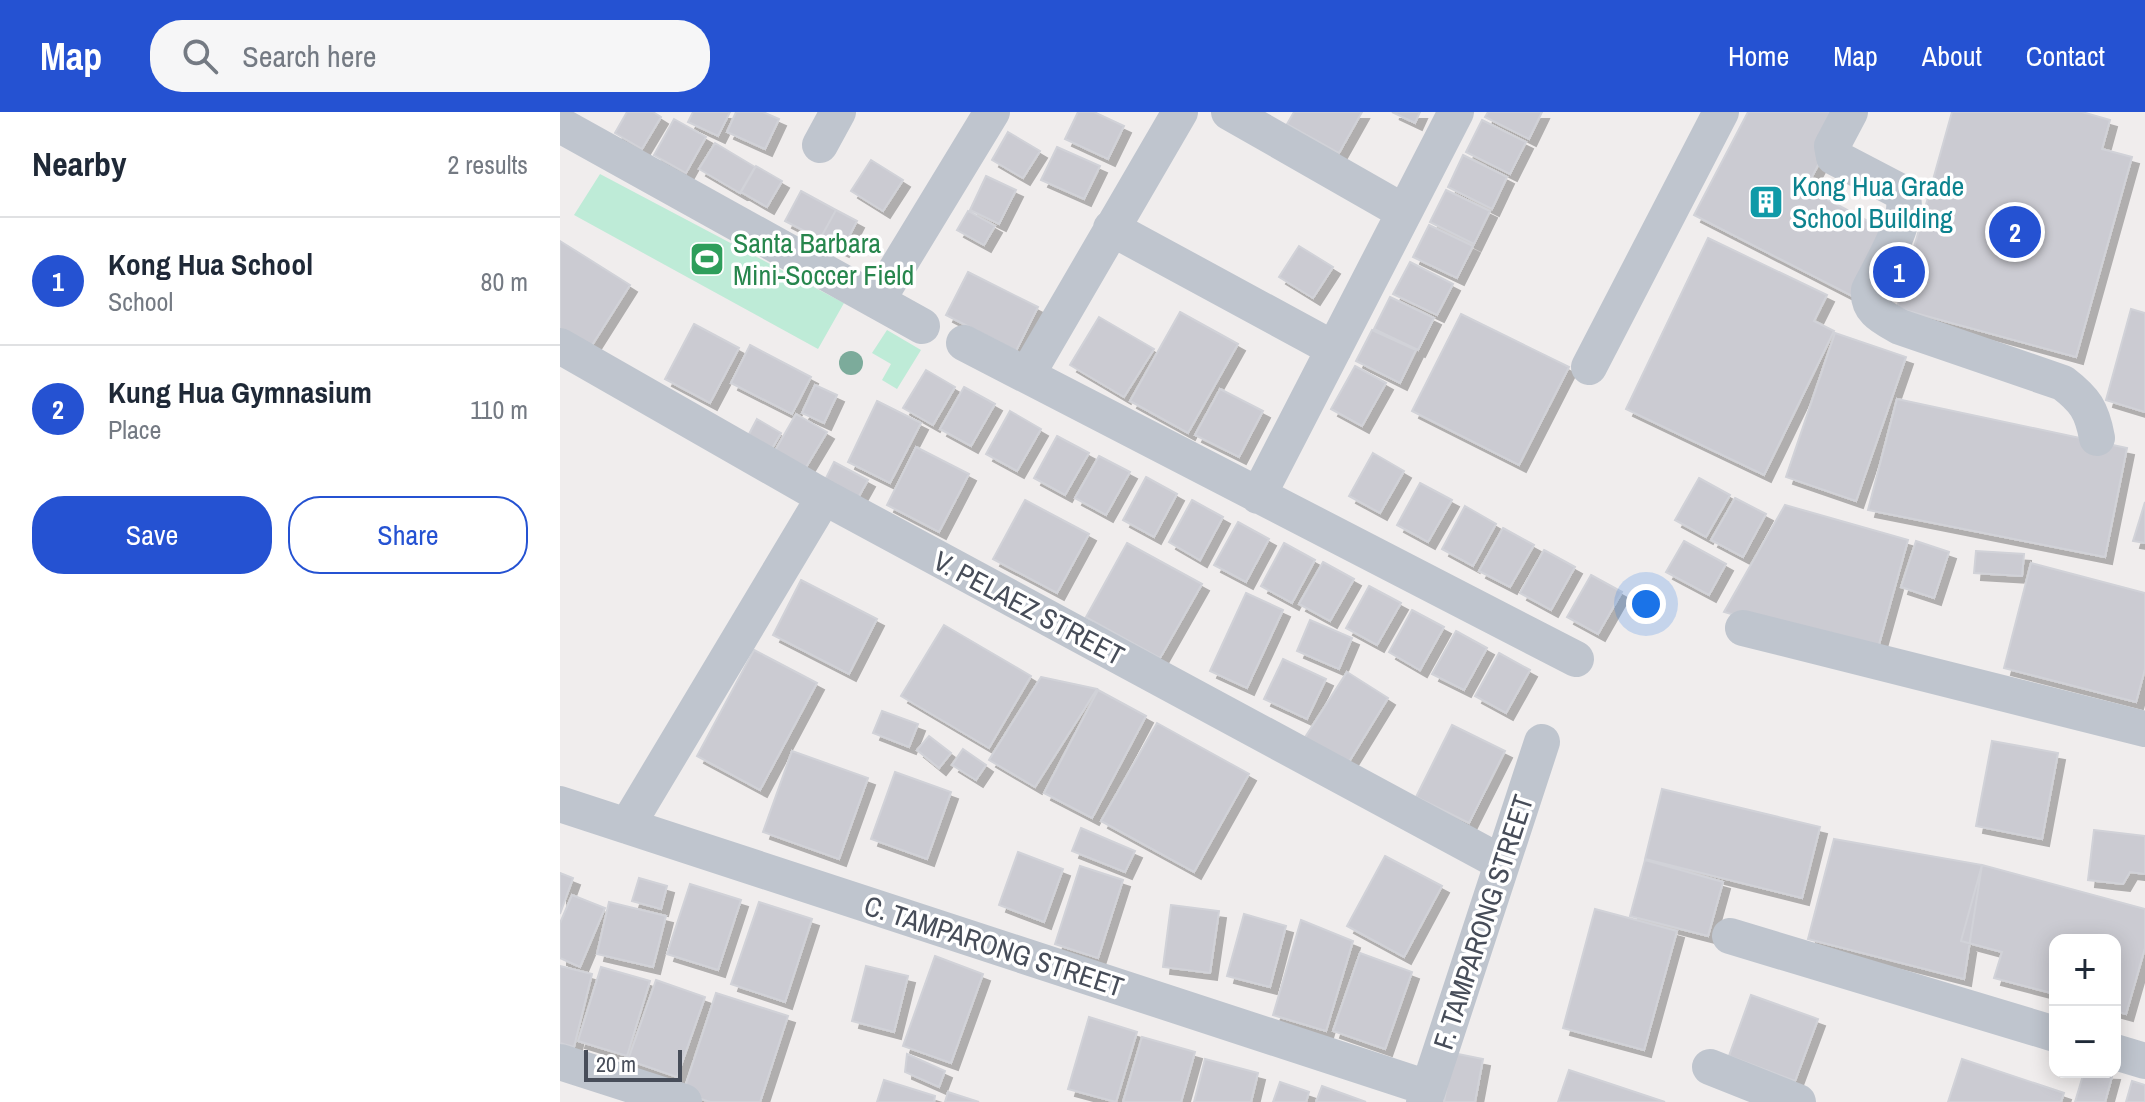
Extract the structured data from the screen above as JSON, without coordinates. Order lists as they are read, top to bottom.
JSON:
{
  "streets": {
    "street": ["V. PELAEZ STREET", "F. TAMPARONG STREET", "C. TAMPARONG STREET"]
  },
  "crossings": [
    ["V. PELAEZ STREET", "F. TAMPARONG STREET"],
    ["F. TAMPARONG STREET", "C. TAMPARONG STREET"]
  ],
  "places": {
    "building": ["Kong Hua Grade School Building"],
    "sports": ["Santa Barbara Mini-Soccer Field"]
  },
  "scale_bar": "20 m",
  "page": {
    "header": "Map",
    "search": "Search here",
    "nav": [
      "Home",
      "Map",
      "About",
      "Contact"
    ],
    "heading": ["Nearby", "2 results"],
    "pins": ["2", "1"],
    "list": [
      {
        "mark": "1",
        "name": "Kong Hua School",
        "note": "School",
        "value": "80 m"
      },
      {
        "mark": "2",
        "name": "Kung Hua Gymnasium",
        "note": "Place",
        "value": "110 m"
      }
    ],
    "buttons": ["Save", "Share"],
    "map_buttons": ["+", "−"],
    "scale": "20 m"
  }
}
